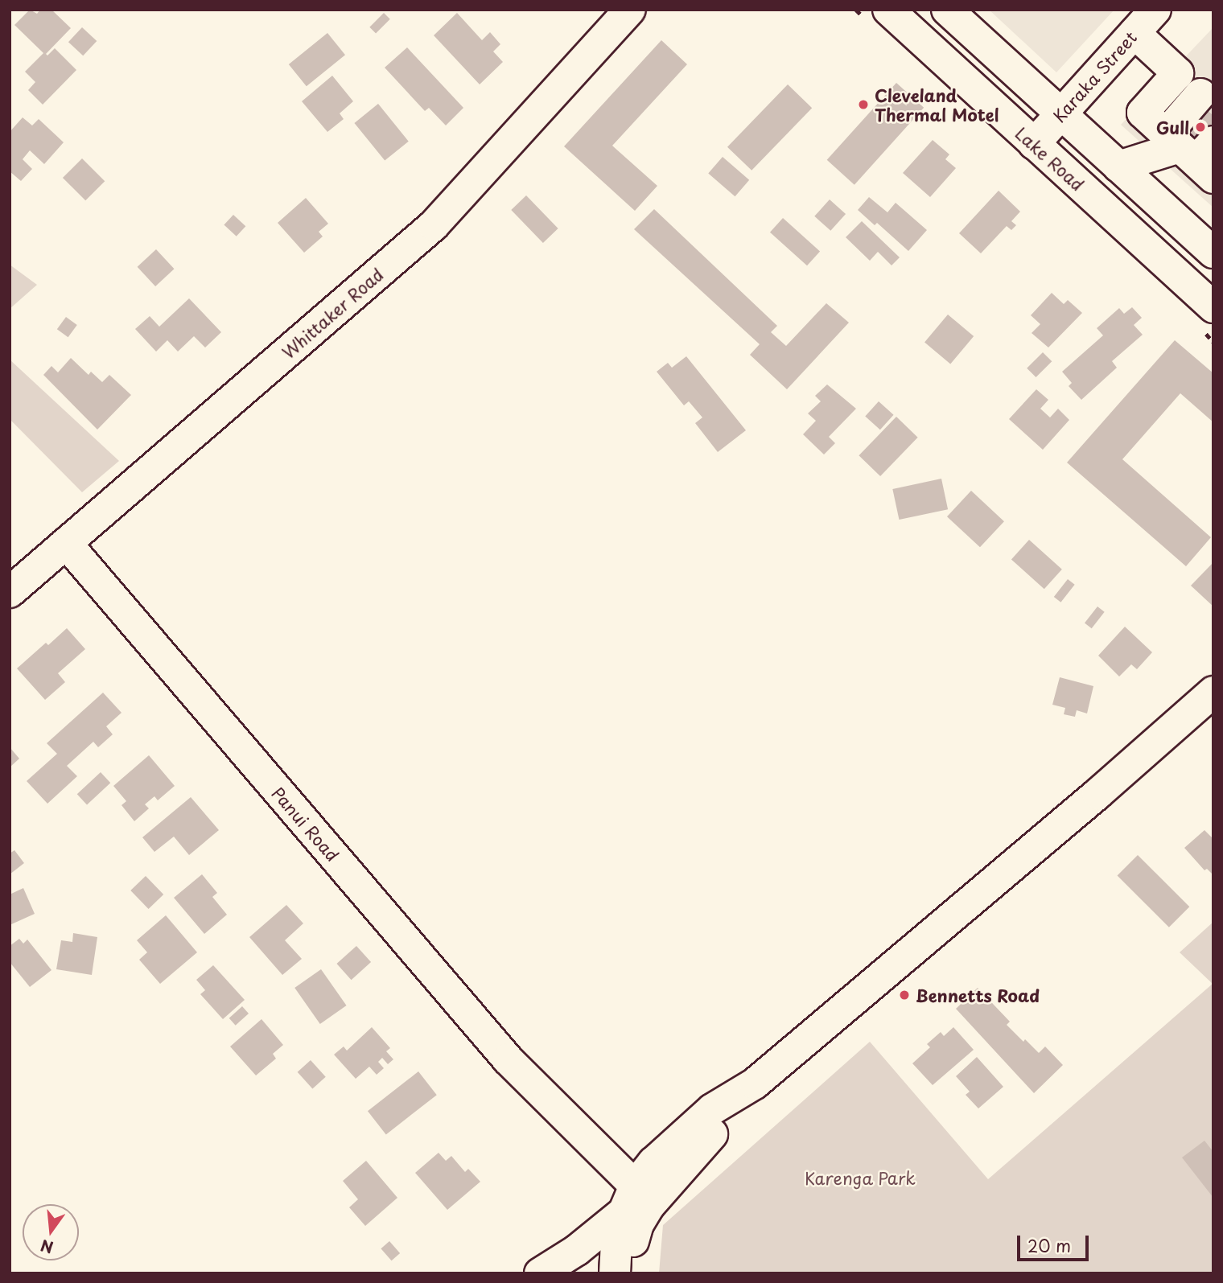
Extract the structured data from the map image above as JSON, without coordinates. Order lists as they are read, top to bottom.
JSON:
{
  "streets": {
    "street": [
      "Karaka Street",
      "Lake Road",
      "Whittaker Road",
      "Panui Road"
    ]
  },
  "crossings": [
    ["Karaka Street", "Lake Road"],
    ["Whittaker Road", "Panui Road"]
  ],
  "parks": ["Karenga Park"],
  "places": ["Cleveland Thermal Motel", "Gull", "Bennetts Road"],
  "scale_bar": "20 m",
  "north": "bottom"
}
